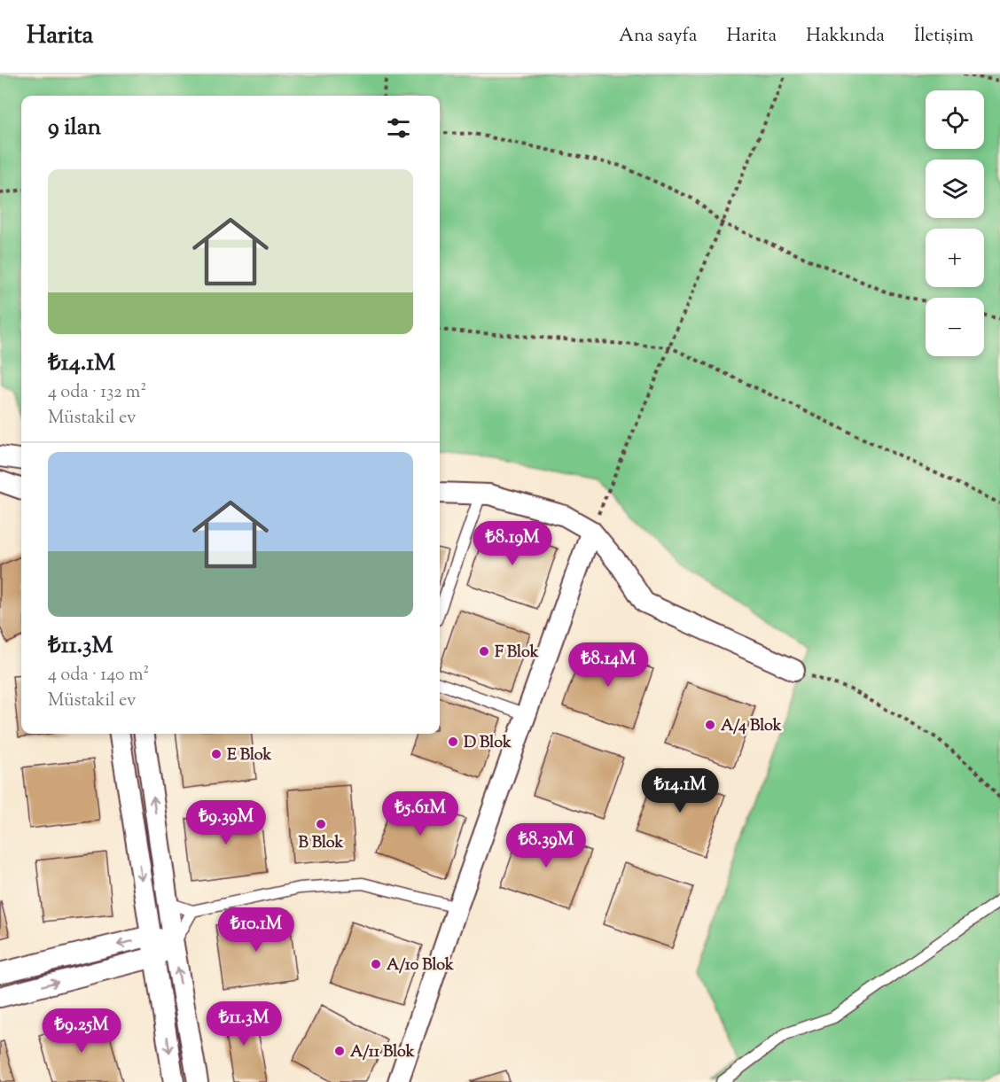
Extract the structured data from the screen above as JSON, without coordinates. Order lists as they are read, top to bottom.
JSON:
{
  "places": [
    "F Blok",
    "A/4 Blok",
    "D Blok",
    "E Blok",
    "B Blok",
    "A/10 Blok",
    "A/11 Blok"
  ],
  "page": {
    "header": "Harita",
    "nav": [
      "Ana sayfa",
      "Harita",
      "Hakkında",
      "İletişim"
    ],
    "map_buttons": ["+", "−"],
    "heading": "9 ilan",
    "list": [
      {
        "name": "₺14.1M",
        "note": "4 oda · 132 m² · Müstakil ev"
      },
      {
        "name": "₺11.3M",
        "note": "4 oda · 140 m² · Müstakil ev"
      }
    ],
    "price": [
      "₺8.19M",
      "₺8.14M",
      "₺14.1M",
      "₺5.61M",
      "₺9.39M",
      "₺8.39M",
      "₺10.1M",
      "₺11.3M",
      "₺9.25M"
    ]
  }
}
